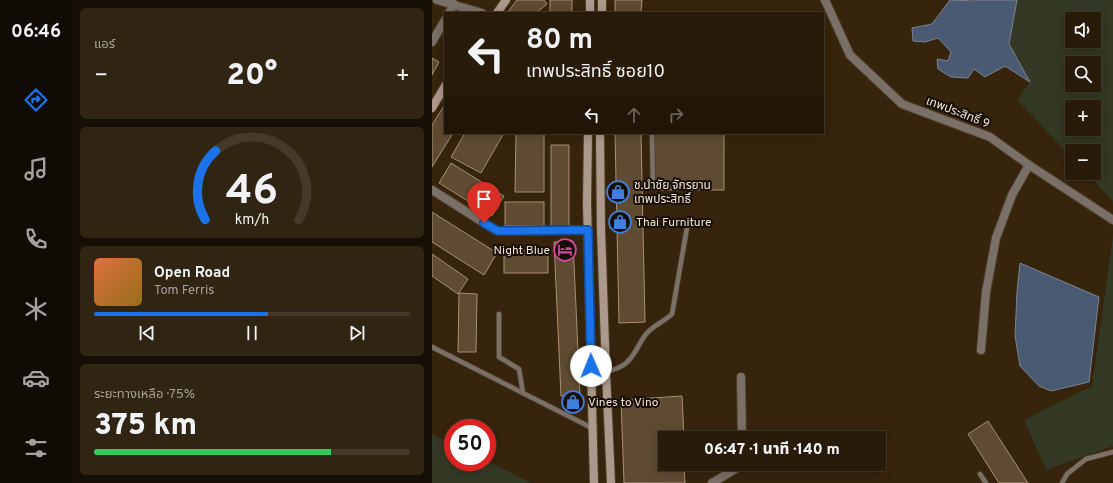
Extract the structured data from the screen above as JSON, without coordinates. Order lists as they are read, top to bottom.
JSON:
{
  "streets": {
    "street": ["เทพประสิทธิ์ 9"]
  },
  "places": {
    "shop": ["ช.นำชัย จักรยาน เทพประสิทธิ์", "Thai Furniture", "Vines to Vino"],
    "hotel": ["Night Blue"]
  },
  "page": {
    "tabs": "06:46",
    "tile": [
      "แอร์",
      ["ระยะทางเหลือ · 75%", "375 km"]
    ],
    "map_buttons": ["+", "−"],
    "turn": ["80 m", "เทพประสิทธิ์ ซอย10"],
    "heat": ["−", "20°", "+"],
    "song": ["Open Road", "Tom Ferris"],
    "limit": "50",
    "trip": "06:47 · 1 นาที · 140 m",
    "gauge": ["46", "km/h"]
  }
}
